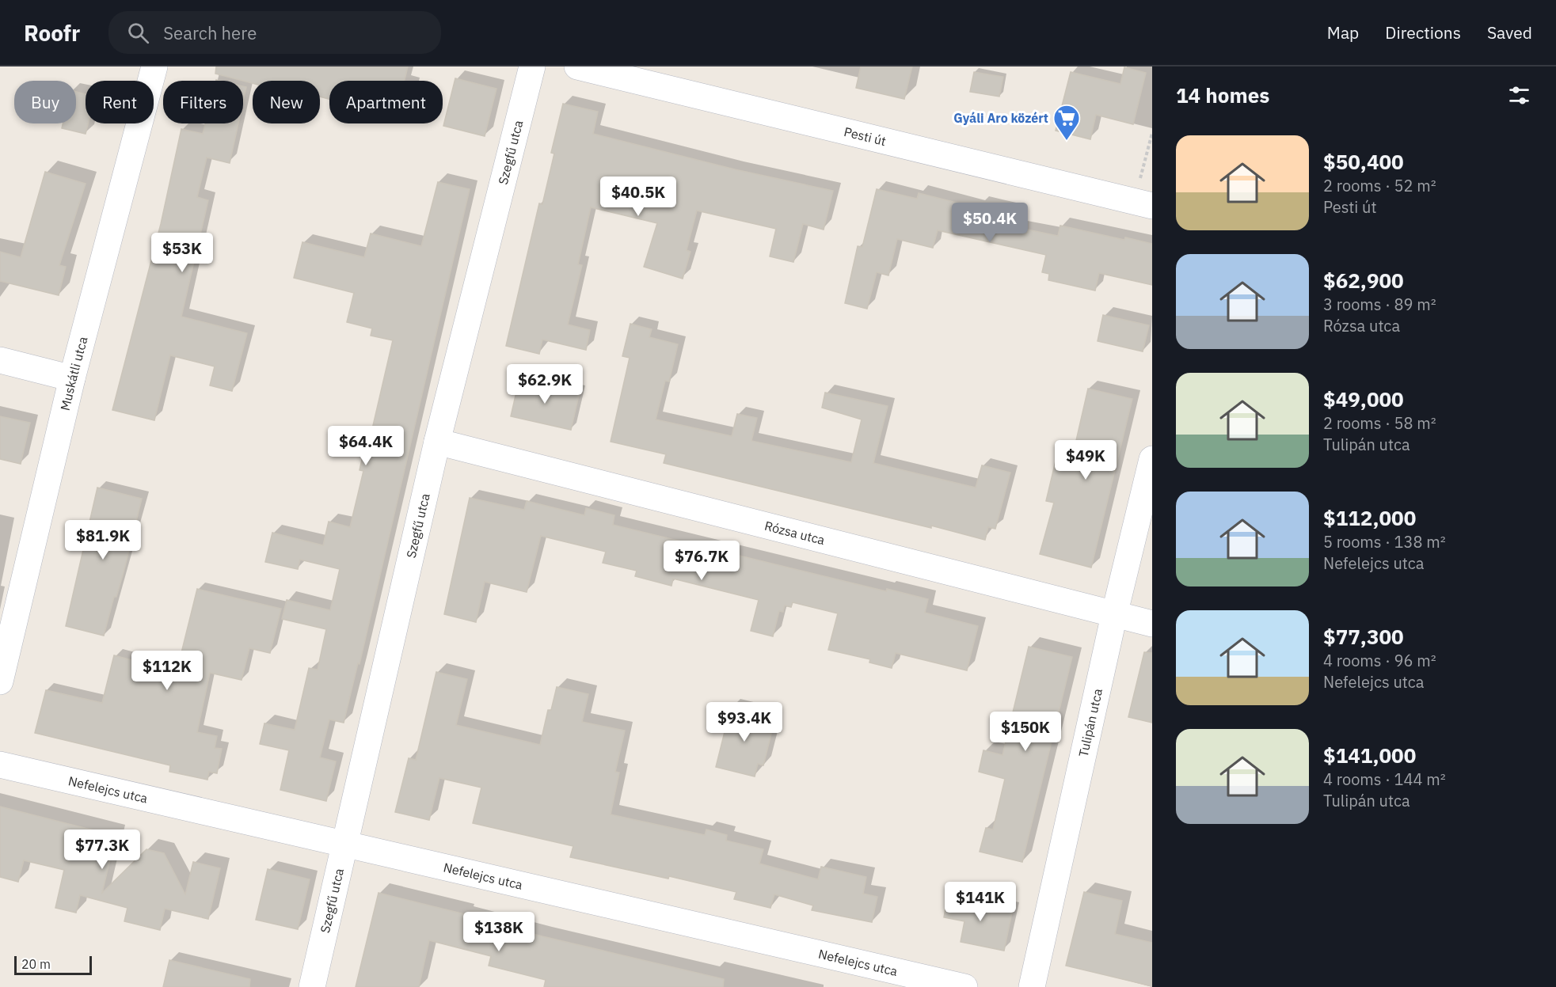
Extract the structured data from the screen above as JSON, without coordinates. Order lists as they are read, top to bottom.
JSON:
{
  "streets": {
    "street": [
      "Pesti út",
      "Szegfű utca",
      "Muskátli utca",
      "Rózsa utca",
      "Tulipán utca",
      "Nefelejcs utca"
    ]
  },
  "crossings": [
    ["Szegfű utca", "Rózsa utca"],
    ["Szegfű utca", "Nefelejcs utca"],
    ["Rózsa utca", "Tulipán utca"]
  ],
  "places": {
    "supermarket": ["Gyáli Aro közért"]
  },
  "scale_bar": "20 m",
  "page": {
    "header": "Roofr",
    "search": "Search here",
    "nav": ["Map", "Directions", "Saved"],
    "heading": "14 homes",
    "chip": [
      "Buy",
      "Rent",
      "Filters",
      "New",
      "Apartment"
    ],
    "list": [
      {
        "name": "$50,400",
        "note": "2 rooms · 52 m² · Pesti út"
      },
      {
        "name": "$62,900",
        "note": "3 rooms · 89 m² · Rózsa utca"
      },
      {
        "name": "$49,000",
        "note": "2 rooms · 58 m² · Tulipán utca"
      },
      {
        "name": "$112,000",
        "note": "5 rooms · 138 m² · Nefelejcs utca"
      },
      {
        "name": "$77,300",
        "note": "4 rooms · 96 m² · Nefelejcs utca"
      },
      {
        "name": "$141,000",
        "note": "4 rooms · 144 m² · Tulipán utca"
      }
    ],
    "price": [
      "$40.5K",
      "$50.4K",
      "$53K",
      "$62.9K",
      "$64.4K",
      "$49K",
      "$81.9K",
      "$76.7K",
      "$112K",
      "$93.4K",
      "$150K",
      "$77.3K",
      "$141K",
      "$138K"
    ],
    "scale": "20 m"
  }
}
